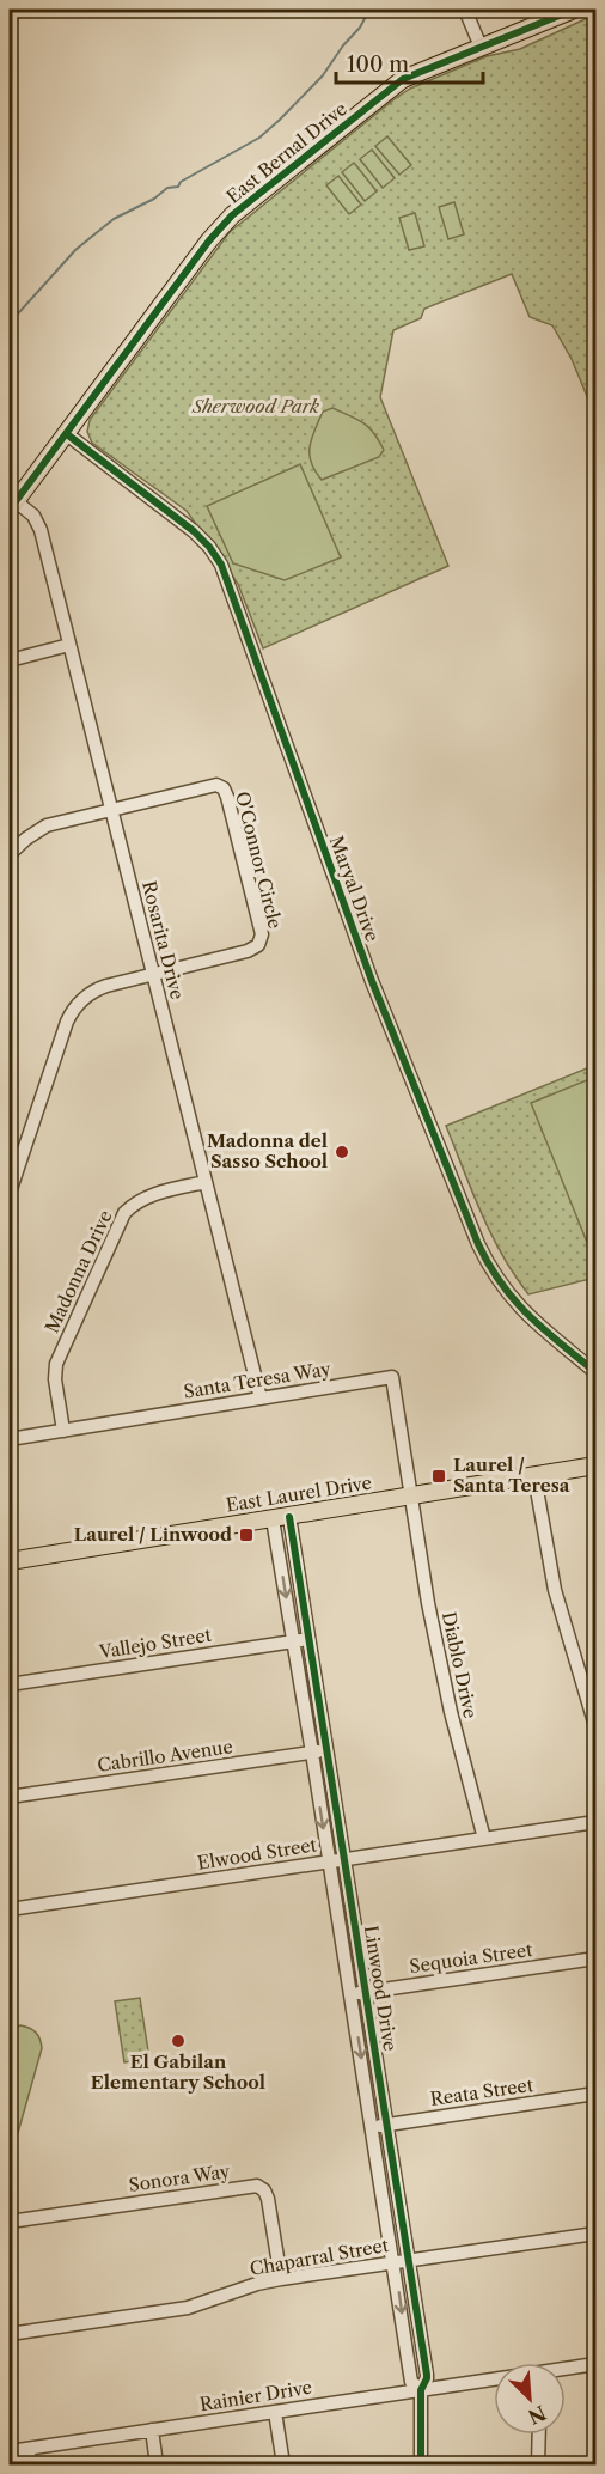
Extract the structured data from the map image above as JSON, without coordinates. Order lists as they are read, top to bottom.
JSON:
{
  "streets": {
    "main road": ["East Bernal Drive", "East Laurel Drive"],
    "street": [
      "O'Connor Circle",
      "Maryal Drive",
      "Rosarita Drive",
      "Madonna Drive",
      "Santa Teresa Way",
      "Vallejo Street",
      "Diablo Drive",
      "Cabrillo Avenue",
      "Elwood Street",
      "Sequoia Street",
      "Linwood Drive",
      "Reata Street",
      "Sonora Way",
      "Chaparral Street",
      "Rainier Drive"
    ]
  },
  "crossings": [
    ["East Bernal Drive", "Maryal Drive"],
    ["East Bernal Drive", "Rosarita Drive"],
    ["O'Connor Circle", "Rosarita Drive"],
    ["Rosarita Drive", "Madonna Drive"],
    ["Rosarita Drive", "Santa Teresa Way"],
    ["Madonna Drive", "Santa Teresa Way"],
    ["Santa Teresa Way", "East Laurel Drive"],
    ["Santa Teresa Way", "Diablo Drive"],
    ["East Laurel Drive", "Diablo Drive"],
    ["East Laurel Drive", "Linwood Drive"],
    ["Vallejo Street", "Linwood Drive"],
    ["Diablo Drive", "Elwood Street"],
    ["Cabrillo Avenue", "Linwood Drive"],
    ["Elwood Street", "Linwood Drive"],
    ["Sequoia Street", "Linwood Drive"],
    ["Linwood Drive", "Reata Street"],
    ["Linwood Drive", "Chaparral Street"],
    ["Linwood Drive", "Rainier Drive"],
    ["Sonora Way", "Chaparral Street"]
  ],
  "parks": ["Sherwood Park"],
  "places": {
    "other": ["Madonna del Sasso School", "El Gabilan Elementary School"],
    "transit": ["Laurel / Santa Teresa", "Laurel / Linwood"]
  },
  "scale_bar": "100 m",
  "north": "bottom right"
}
